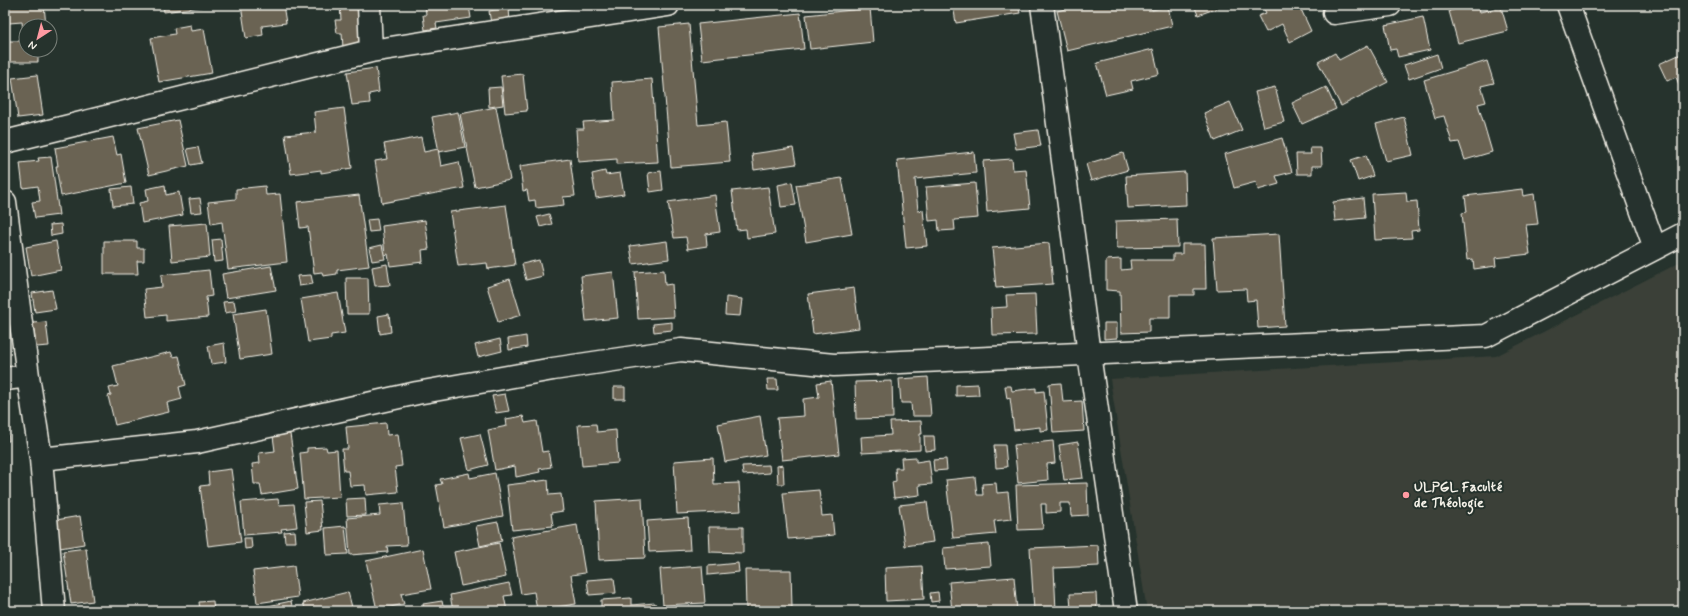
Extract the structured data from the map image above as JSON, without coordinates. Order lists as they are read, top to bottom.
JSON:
{
  "places": ["ULPGL Faculté de Théologie"],
  "north": "bottom left"
}
